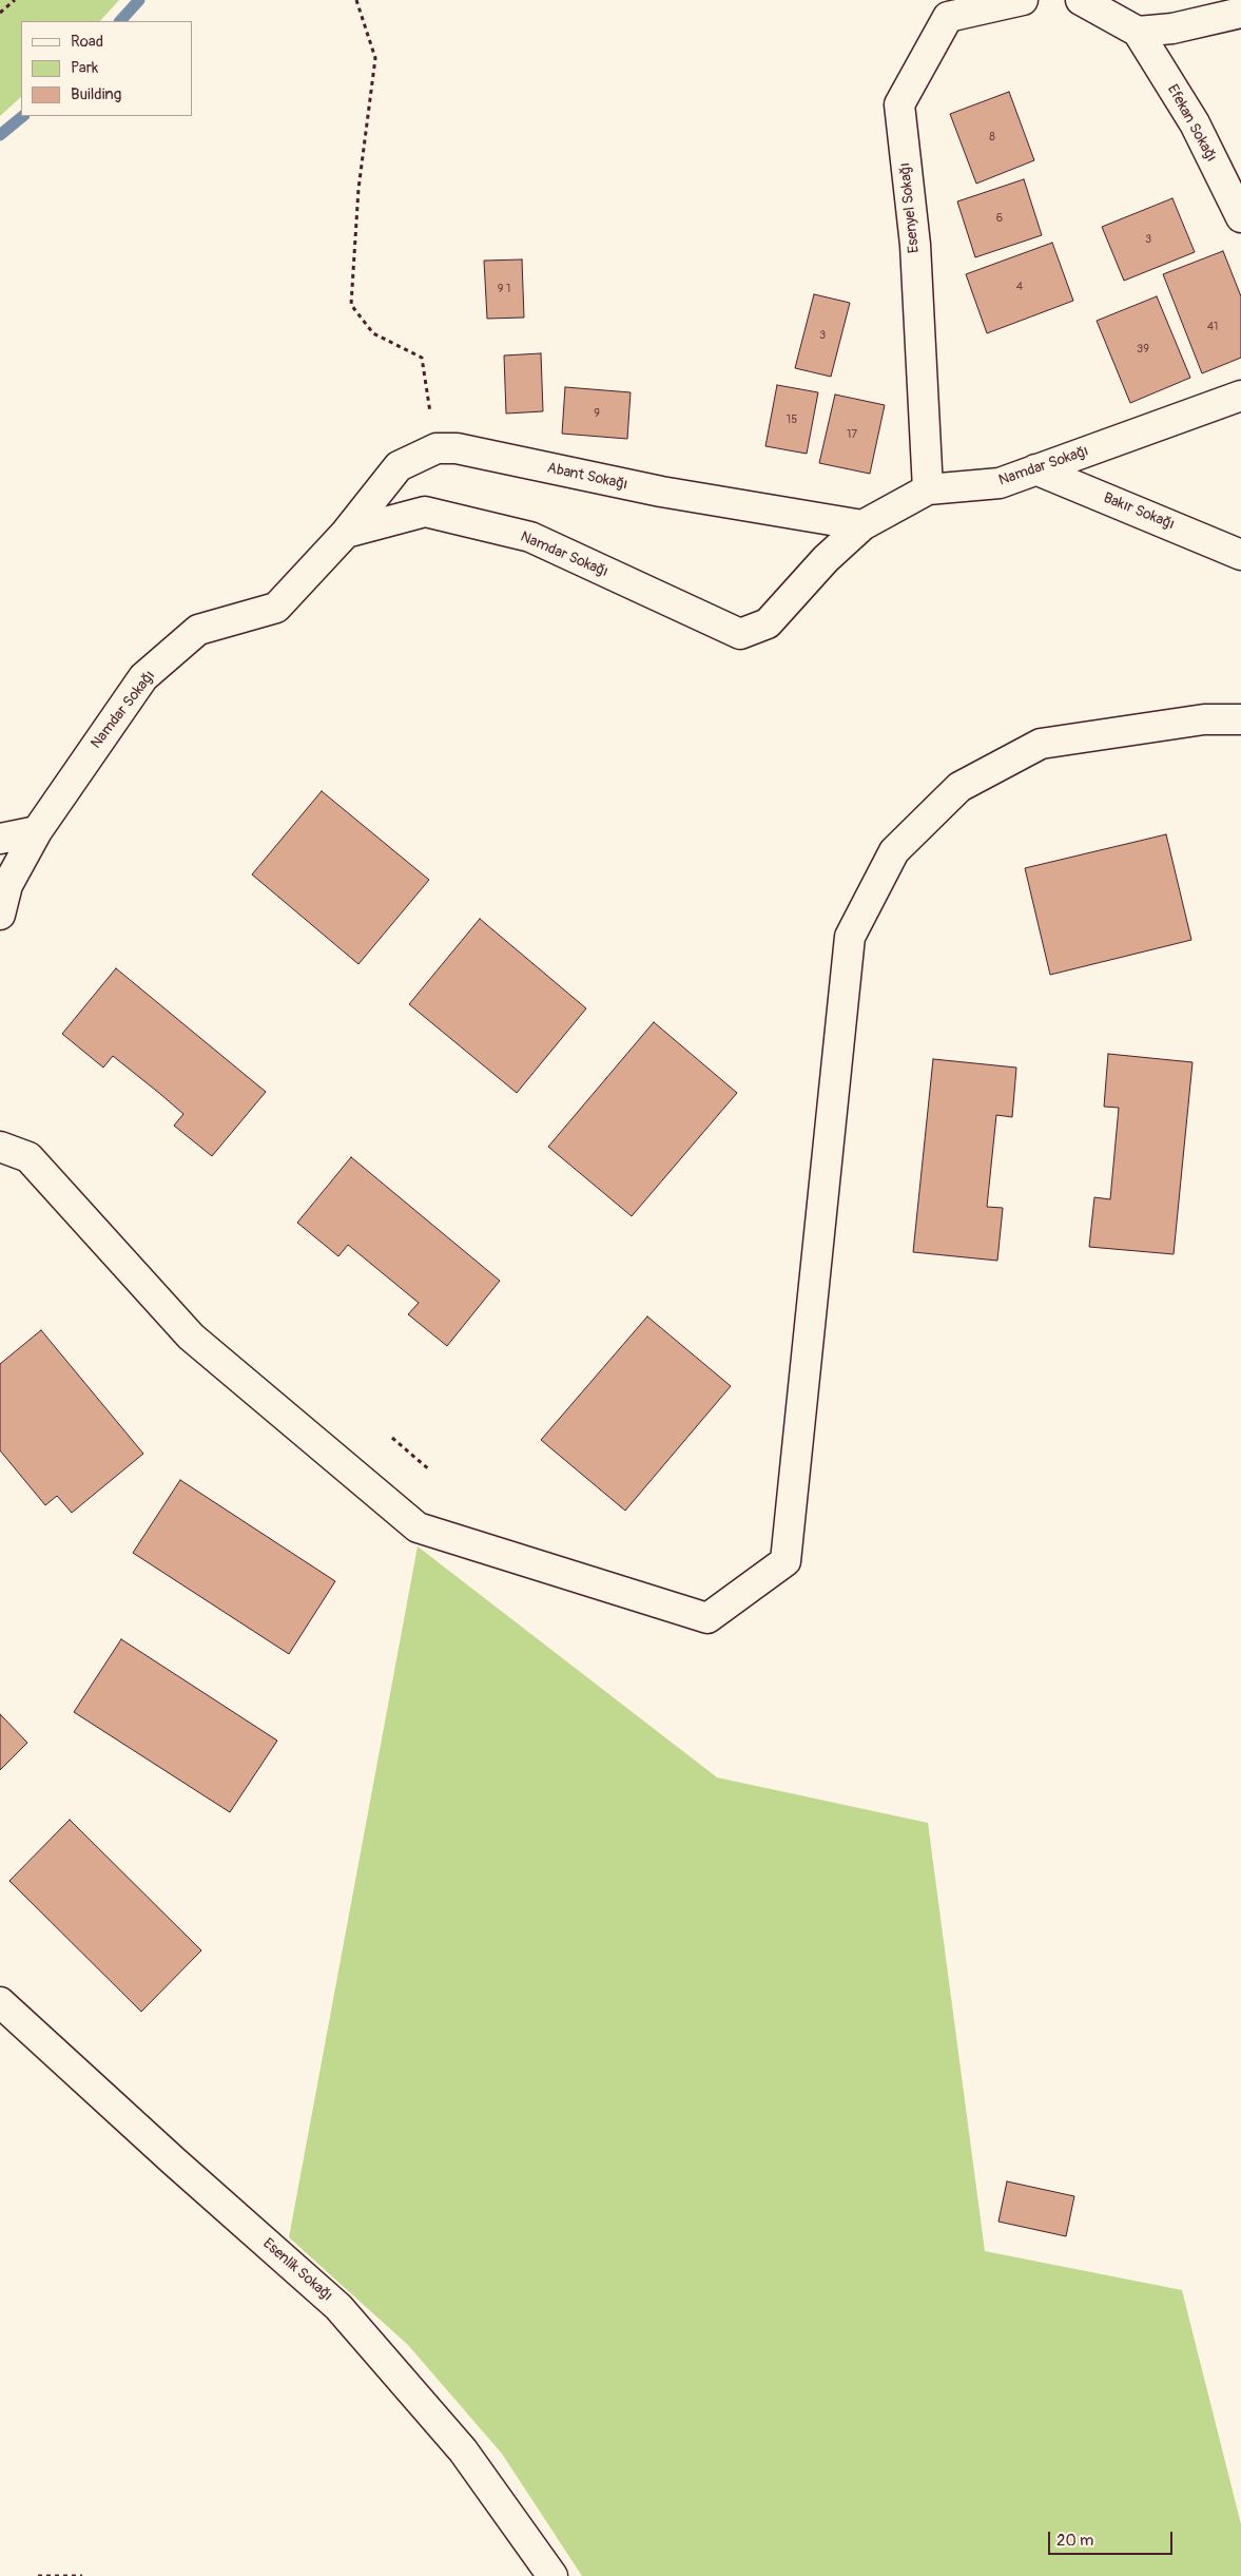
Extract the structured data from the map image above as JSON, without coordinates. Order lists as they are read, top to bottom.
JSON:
{
  "streets": {
    "street": [
      "Efekan Sokağı",
      "Esenyel Sokağı",
      "Namdar Sokağı",
      "Abant Sokağı",
      "Bakır Sokağı",
      "Esenlik Sokağı"
    ]
  },
  "crossings": [
    ["Esenyel Sokağı", "Namdar Sokağı"],
    ["Namdar Sokağı", "Abant Sokağı"],
    ["Namdar Sokağı", "Bakır Sokağı"]
  ],
  "house_numbers": [
    "8",
    "6",
    "3",
    "4",
    "9 1",
    "41",
    "3",
    "39",
    "9",
    "15",
    "17"
  ],
  "legend": ["Road", "Park", "Building"],
  "scale_bar": "20 m"
}
